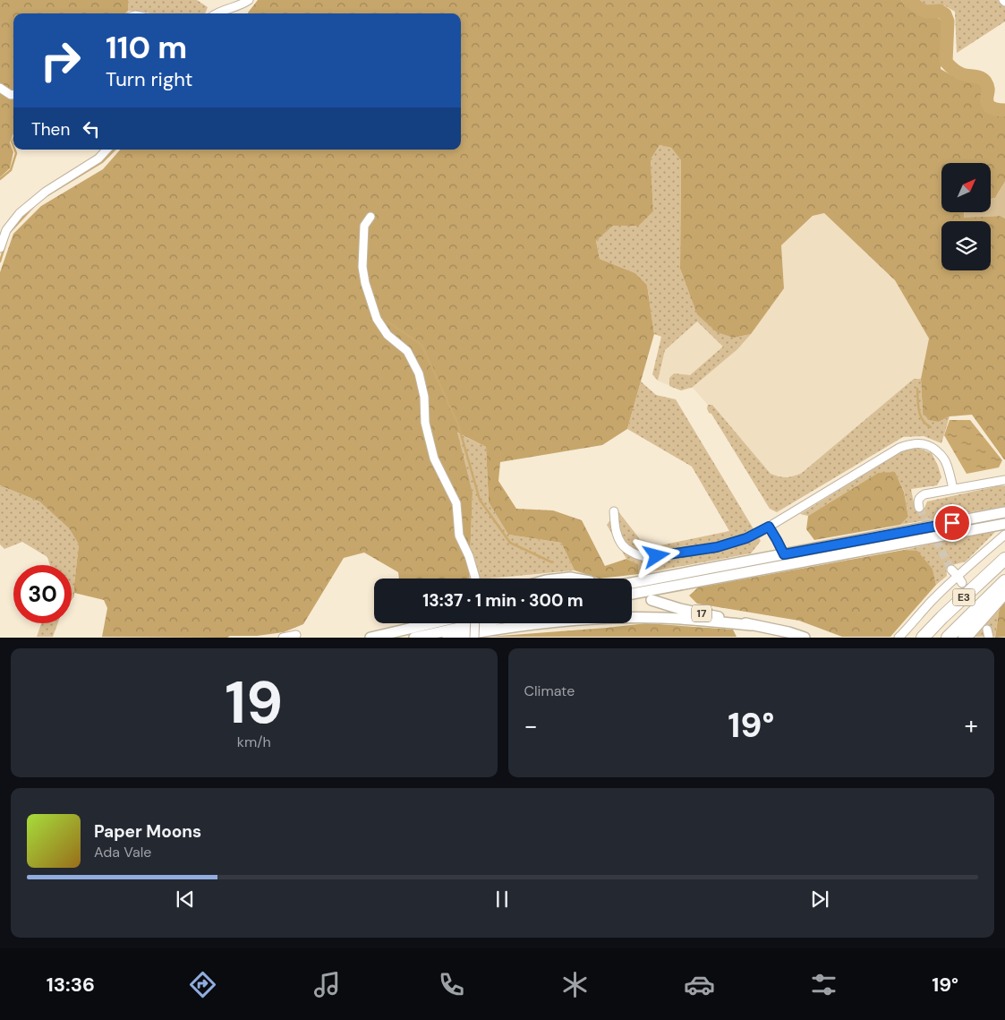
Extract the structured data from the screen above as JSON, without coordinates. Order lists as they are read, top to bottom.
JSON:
{
  "streets": {
    "highway": ["E3"],
    "main road": ["17"]
  },
  "north": "top right",
  "page": {
    "turn": ["110 m", "Turn right"],
    "then": "Then",
    "limit": "30",
    "trip": "13:37 · 1 min · 300 m",
    "tile": [
      ["19", "km/h"],
      "Climate"
    ],
    "heat": ["−", "19°", "+"],
    "song": ["Paper Moons", "Ada Vale"],
    "tabs": ["13:36", "19°"]
  }
}
